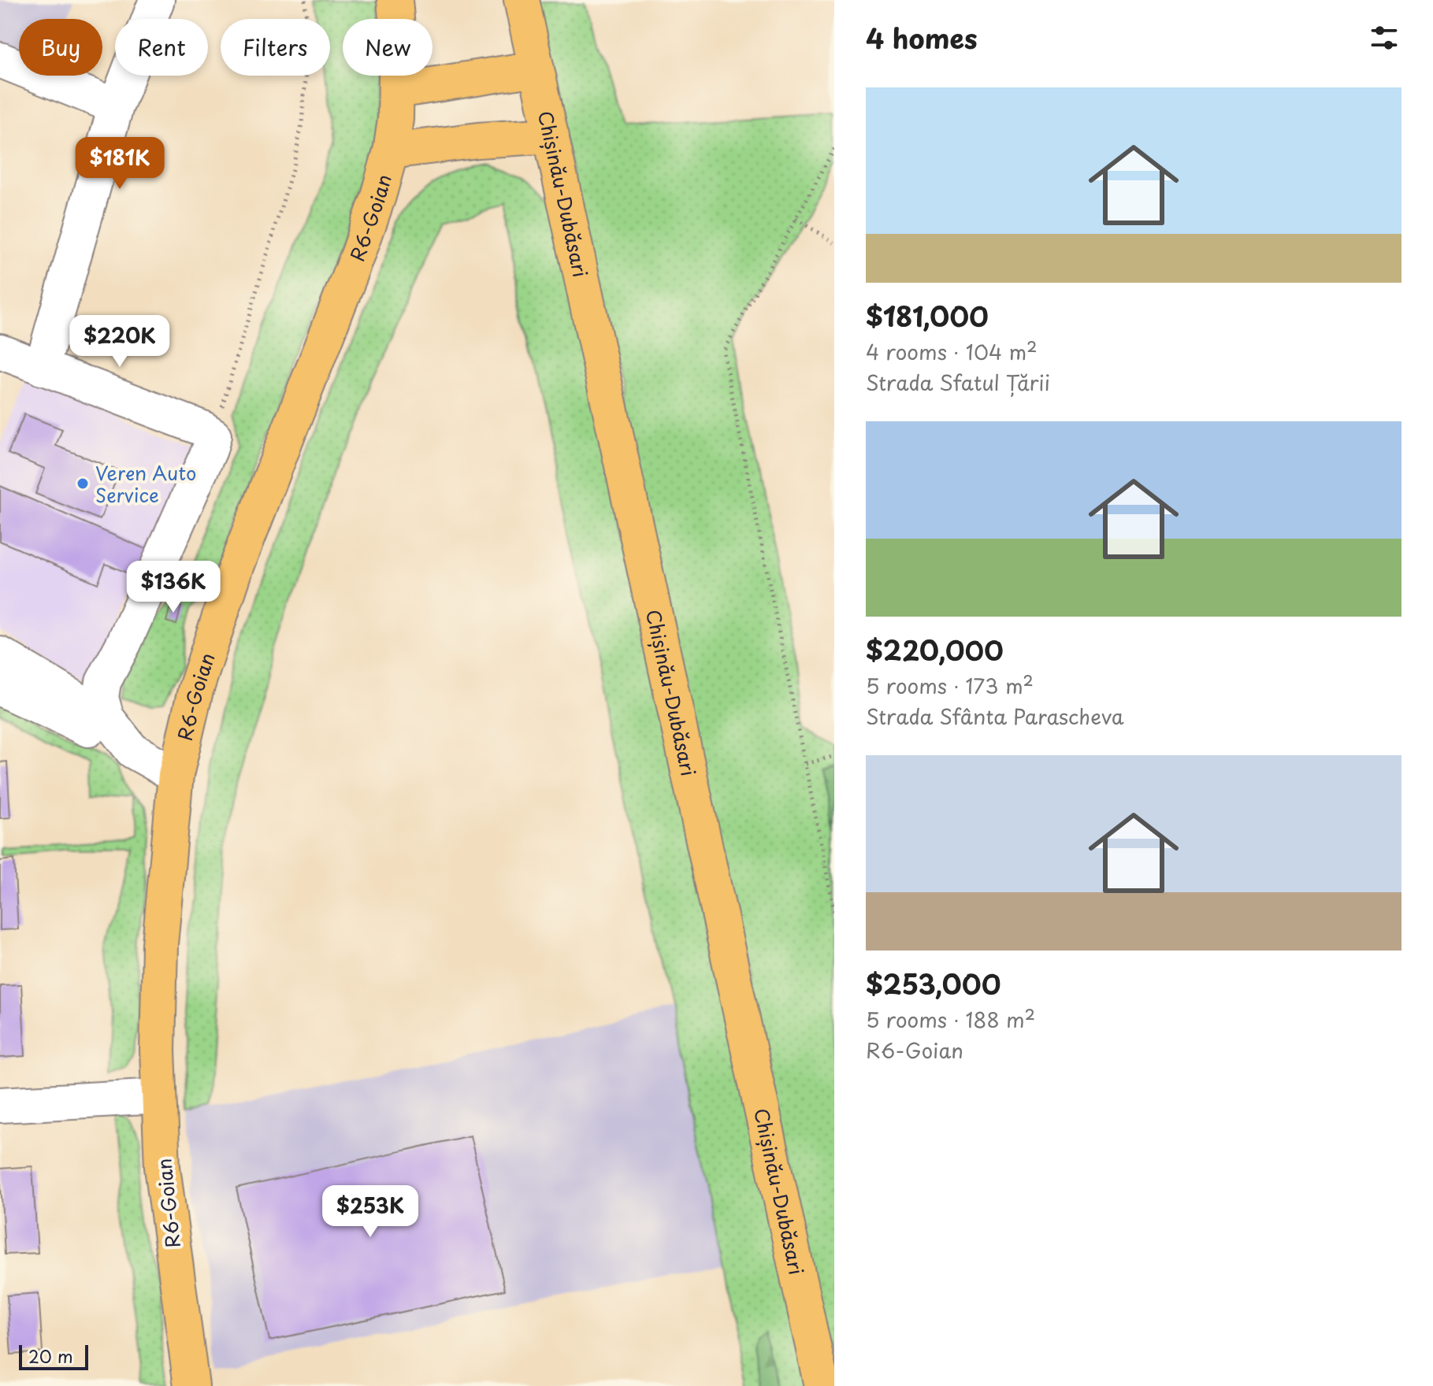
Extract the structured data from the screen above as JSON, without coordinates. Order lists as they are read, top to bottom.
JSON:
{
  "streets": {
    "main road": ["Chișinău-Dubăsari", "R6-Goian"]
  },
  "places": ["Veren Auto Service"],
  "scale_bar": "20 m",
  "page": {
    "heading": "4 homes",
    "chip": [
      "Buy",
      "Rent",
      "Filters",
      "New"
    ],
    "list": [
      {
        "name": "$181,000",
        "note": "4 rooms · 104 m² · Strada Sfatul Țării"
      },
      {
        "name": "$220,000",
        "note": "5 rooms · 173 m² · Strada Sfânta Parascheva"
      },
      {
        "name": "$253,000",
        "note": "5 rooms · 188 m² · R6-Goian"
      }
    ],
    "price": [
      "$181K",
      "$220K",
      "$136K",
      "$253K"
    ],
    "scale": "20 m"
  }
}
